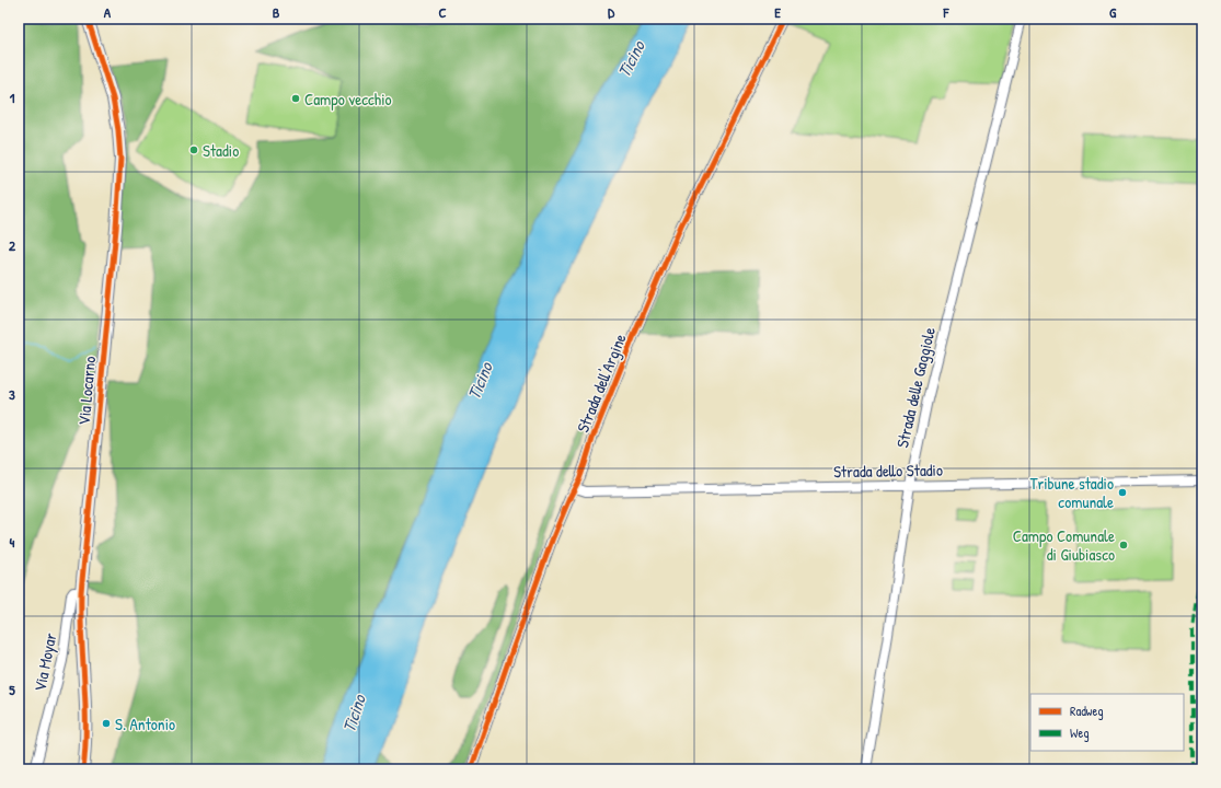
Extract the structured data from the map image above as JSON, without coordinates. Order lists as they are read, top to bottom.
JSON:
{
  "streets": {
    "main road": ["Via Locarno"],
    "street": [
      "Strada dell'Argine",
      "Strada delle Gaggiole",
      "Strada dello Stadio",
      "Via Moyar"
    ]
  },
  "crossings": [
    ["Strada dell'Argine", "Strada dello Stadio"],
    ["Strada delle Gaggiole", "Strada dello Stadio"],
    ["Via Locarno", "Via Moyar"]
  ],
  "water": ["Ticino"],
  "places": [
    "Campo vecchio",
    "Stadio",
    "Tribune stadio comunale",
    "Campo Comunale di Giubiasco",
    "S. Antonio"
  ],
  "legend": ["Radweg", "Weg"],
  "grid": {
    "columns": [
      "A",
      "B",
      "C",
      "D",
      "E",
      "F",
      "G"
    ],
    "rows": [
      "1",
      "2",
      "3",
      "4",
      "5"
    ]
  }
}
